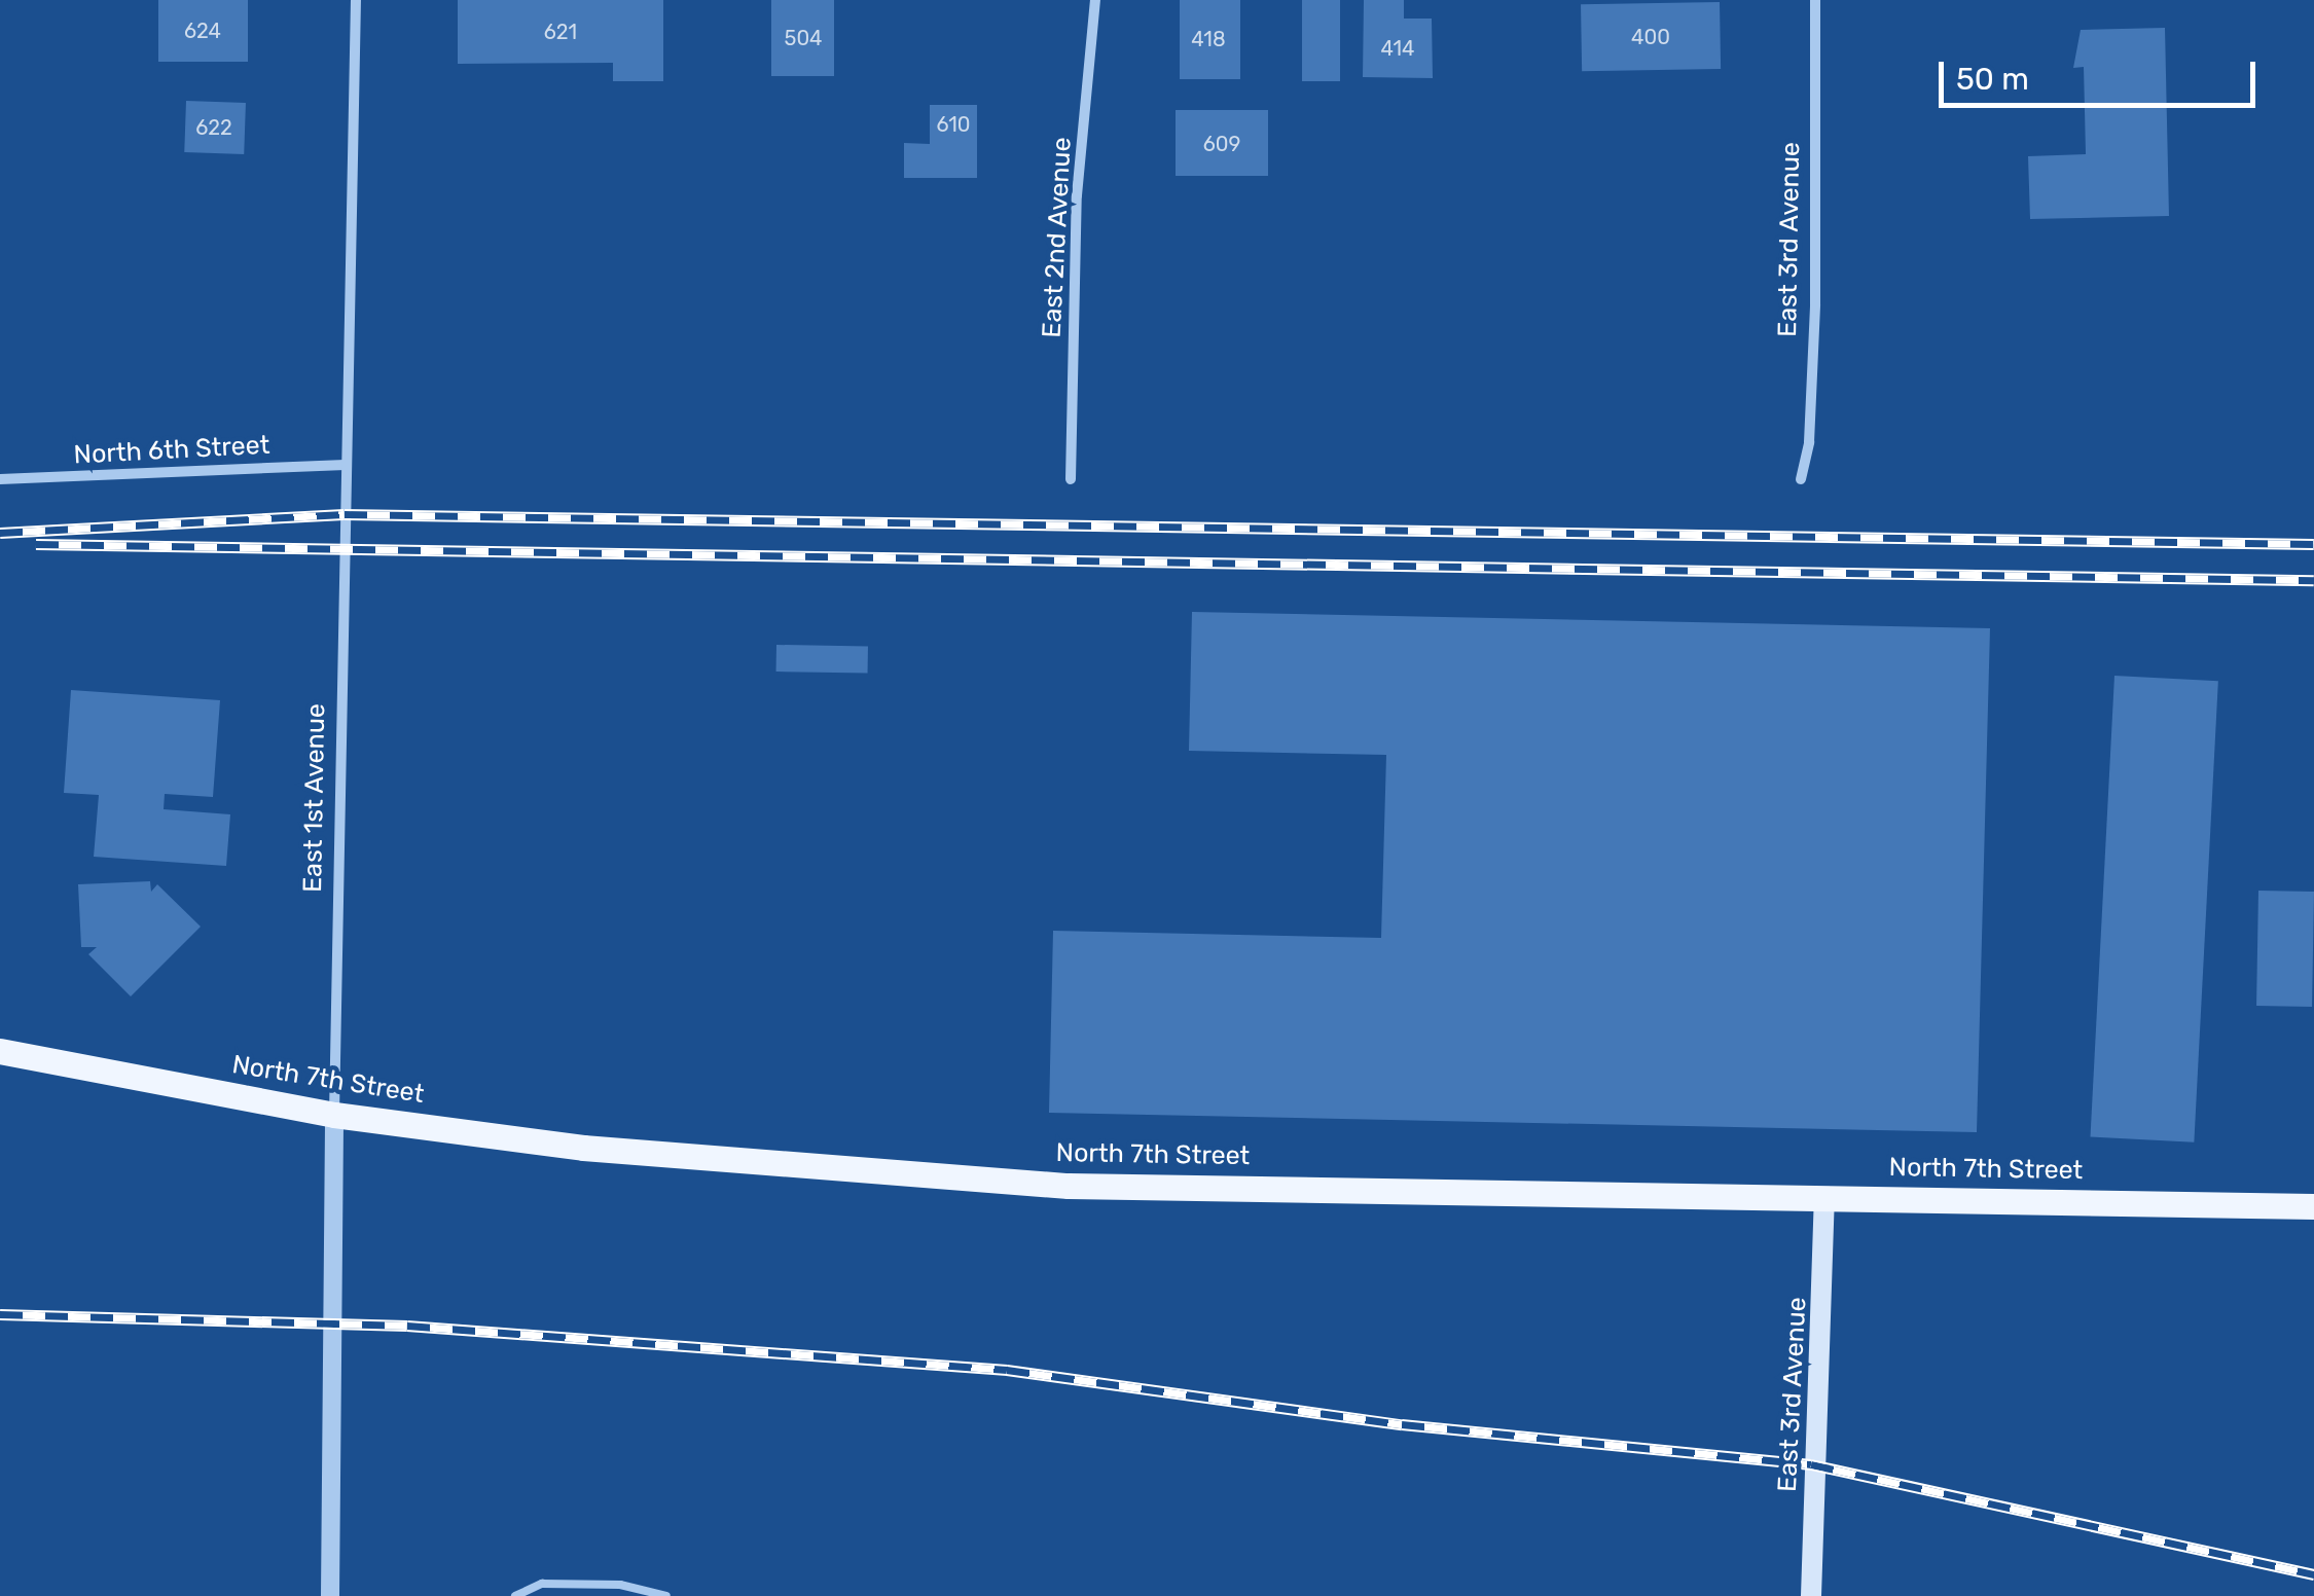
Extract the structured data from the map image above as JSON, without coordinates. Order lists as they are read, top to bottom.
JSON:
{
  "streets": {
    "main road": ["East 3rd Avenue", "North 7th Street"],
    "street": ["East 2nd Avenue", "North 6th Street", "East 1st Avenue"]
  },
  "crossings": [
    ["East 3rd Avenue", "North 7th Street"],
    ["North 6th Street", "East 1st Avenue"],
    ["East 1st Avenue", "North 7th Street"]
  ],
  "house_numbers": [
    "624",
    "621",
    "400",
    "504",
    "418",
    "414",
    "610",
    "622",
    "609"
  ],
  "scale_bar": "50 m"
}
